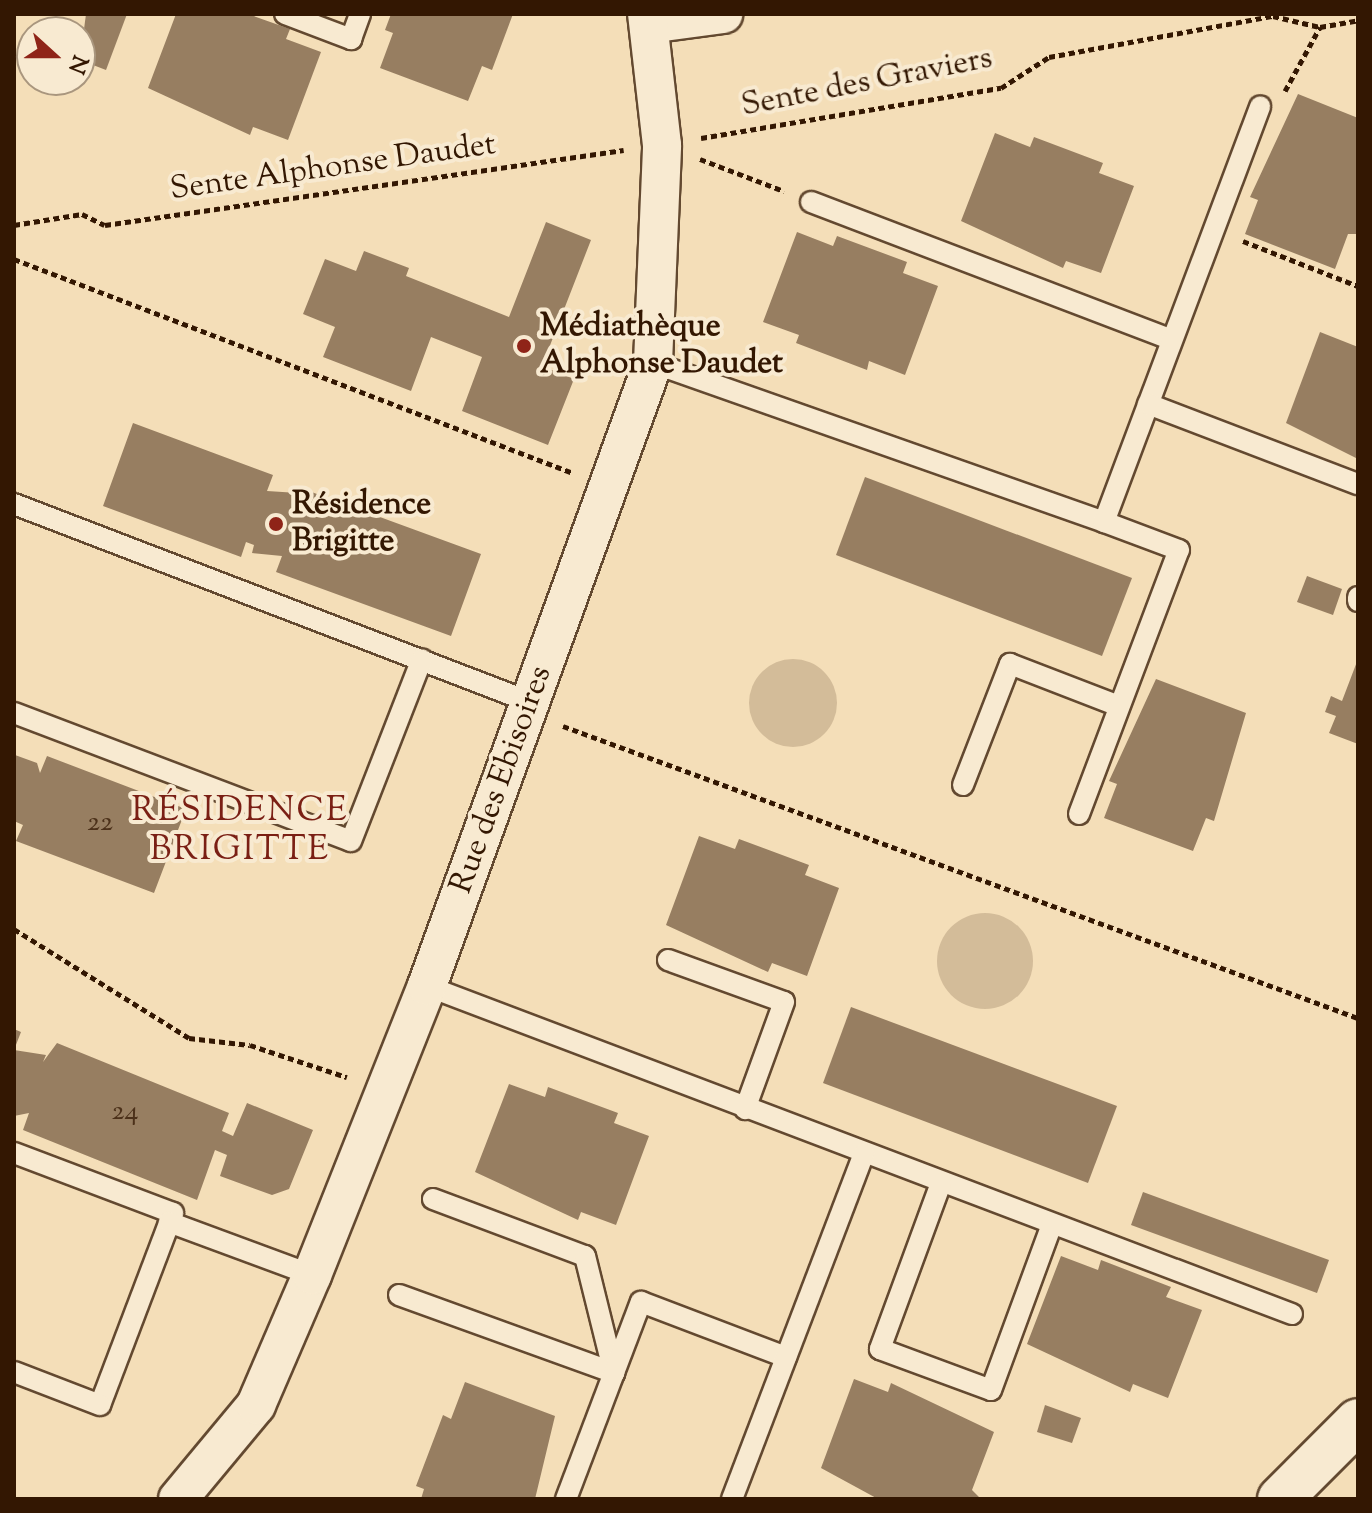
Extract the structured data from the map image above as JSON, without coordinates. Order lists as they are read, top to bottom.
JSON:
{
  "streets": {
    "street": ["Rue des Ebisoires"],
    "path": ["Sente des Graviers", "Sente Alphonse Daudet"]
  },
  "crossings": [
    ["Sente des Graviers", "Sente Alphonse Daudet"],
    ["Sente des Graviers", "Rue des Ebisoires"],
    ["Sente Alphonse Daudet", "Rue des Ebisoires"]
  ],
  "districts": ["RÉSIDENCE BRIGITTE"],
  "places": ["Médiathèque Alphonse Daudet", "Résidence Brigitte"],
  "house_numbers": ["22", "24"],
  "north": "right"
}
